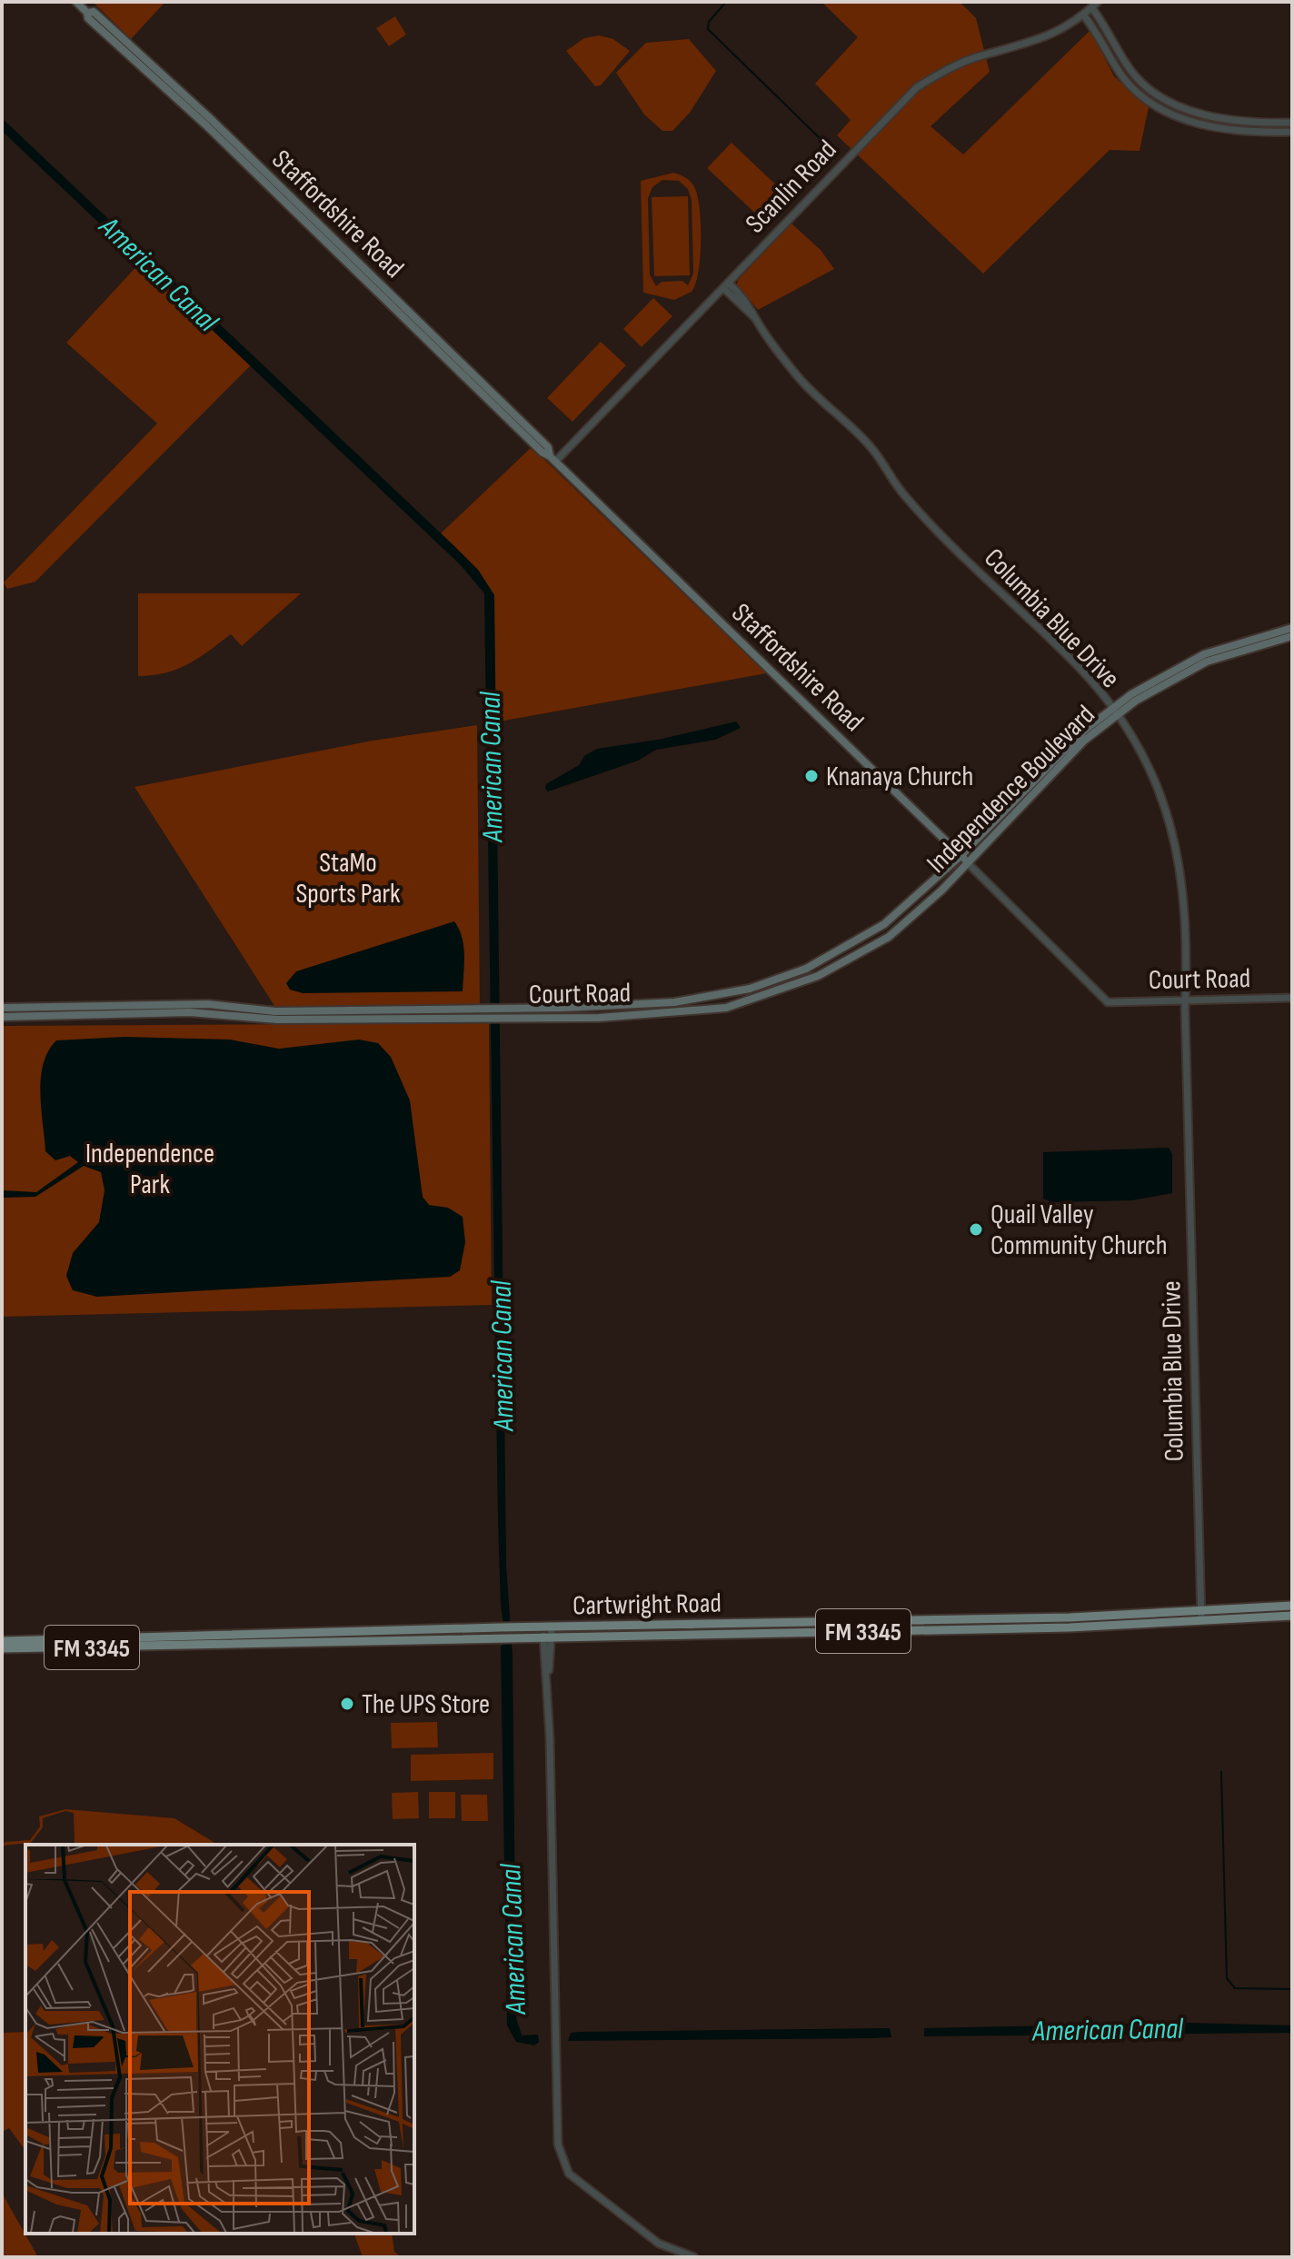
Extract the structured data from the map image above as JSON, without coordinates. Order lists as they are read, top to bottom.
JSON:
{
  "streets": {
    "main road": [
      "Staffordshire Road",
      "Independence Boulevard",
      "Court Road",
      "Cartwright Road",
      "FM 3345"
    ],
    "street": ["Scanlin Road", "Columbia Blue Drive"]
  },
  "crossings": [
    ["Scanlin Road", "Staffordshire Road"],
    ["Scanlin Road", "Columbia Blue Drive"],
    ["Staffordshire Road", "Independence Boulevard"],
    ["Staffordshire Road", "Court Road"],
    ["Columbia Blue Drive", "Independence Boulevard"],
    ["Columbia Blue Drive", "Court Road"],
    ["Columbia Blue Drive", "Cartwright Road"],
    ["Independence Boulevard", "Court Road"]
  ],
  "water": ["American Canal"],
  "parks": ["StaMo Sports Park", "Independence Park"],
  "places": ["Knanaya Church", "Quail Valley Community Church", "The UPS Store"]
}
